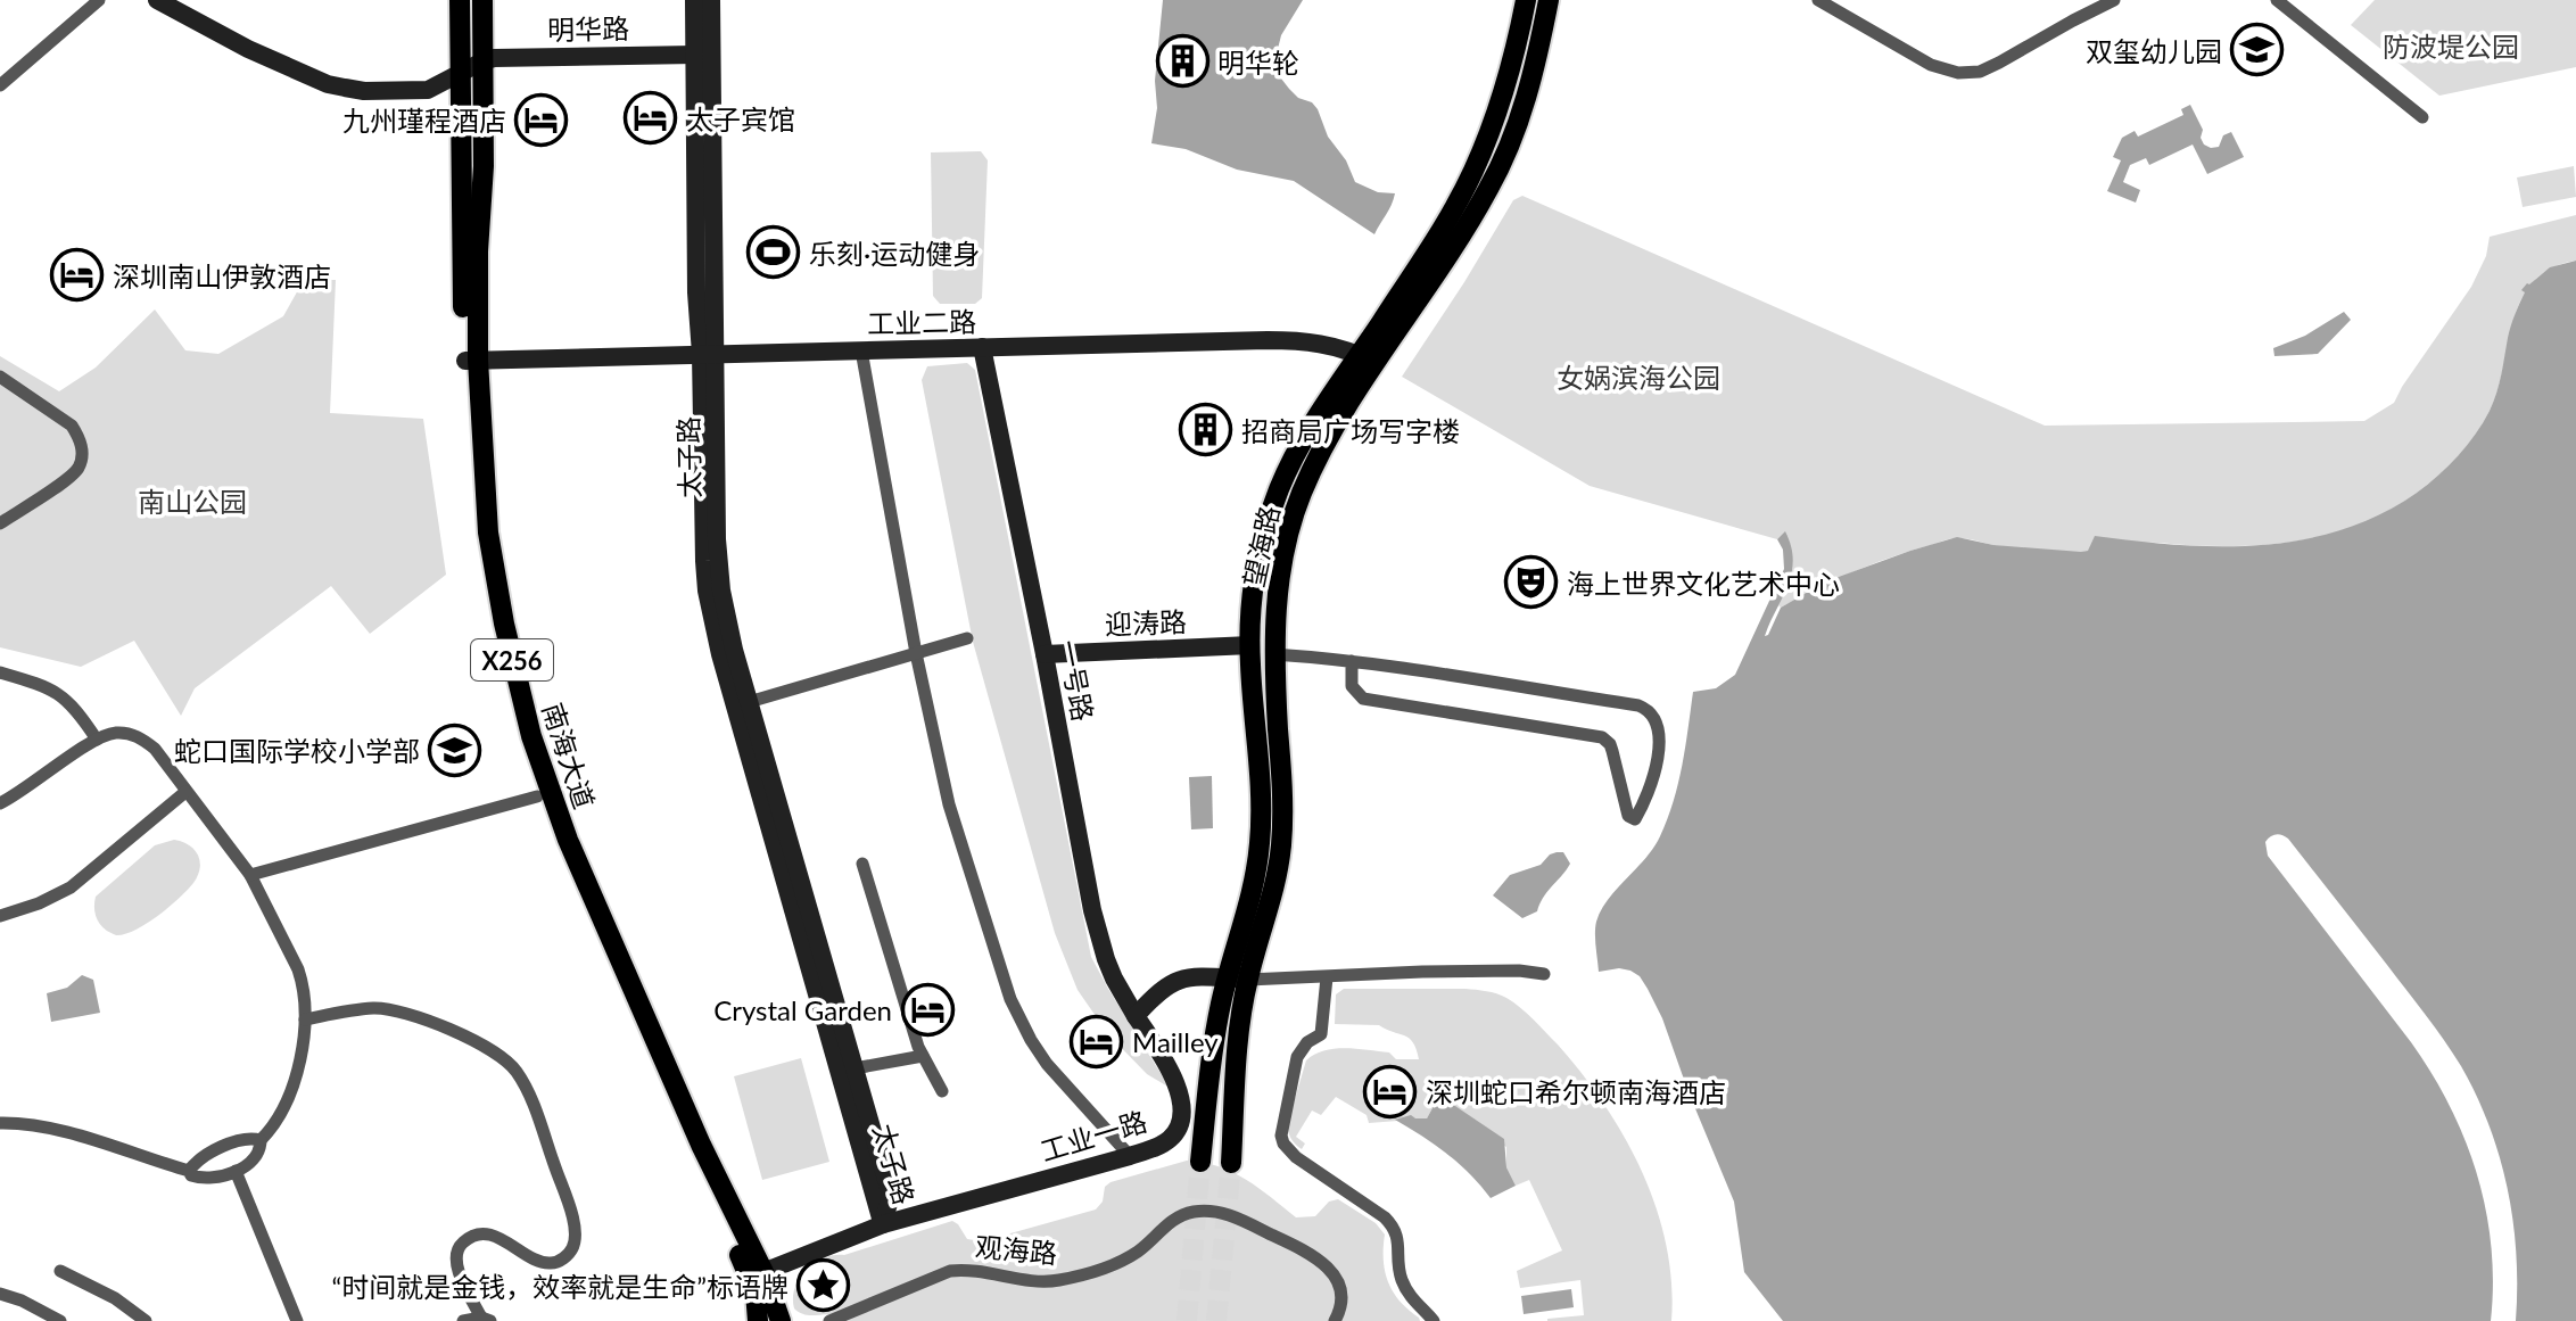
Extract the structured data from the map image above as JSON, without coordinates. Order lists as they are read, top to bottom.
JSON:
{
  "streets": {
    "main road": ["望海路", "X256", "南海大道"],
    "street": [
      "明华路",
      "工业二路",
      "太子路",
      "迎涛路",
      "一号路",
      "工业一路",
      "观海路"
    ]
  },
  "crossings": [
    ["明华路", "太子路"],
    ["明华路", "南海大道"],
    ["工业二路", "太子路"],
    ["工业二路", "望海路"],
    ["工业二路", "一号路"],
    ["工业二路", "南海大道"],
    ["望海路", "迎涛路"],
    ["迎涛路", "一号路"],
    ["一号路", "工业一路"],
    ["南海大道", "工业一路"]
  ],
  "parks": ["防波堤公园", "女娲滨海公园", "南山公园"],
  "places": {
    "school or university": ["双玺幼儿园", "蛇口国际学校小学部"],
    "building": ["明华轮", "招商局广场写字楼"],
    "hotel": [
      "太子宾馆",
      "九州瑾程酒店",
      "深圳南山伊敦酒店",
      "Crystal Garden",
      "Mailley",
      "深圳蛇口希尔顿南海酒店"
    ],
    "sports": ["乐刻·运动健身"],
    "theatre": ["海上世界文化艺术中心"],
    "place": ["“时间就是金钱，效率就是生命”标语牌"]
  }
}
